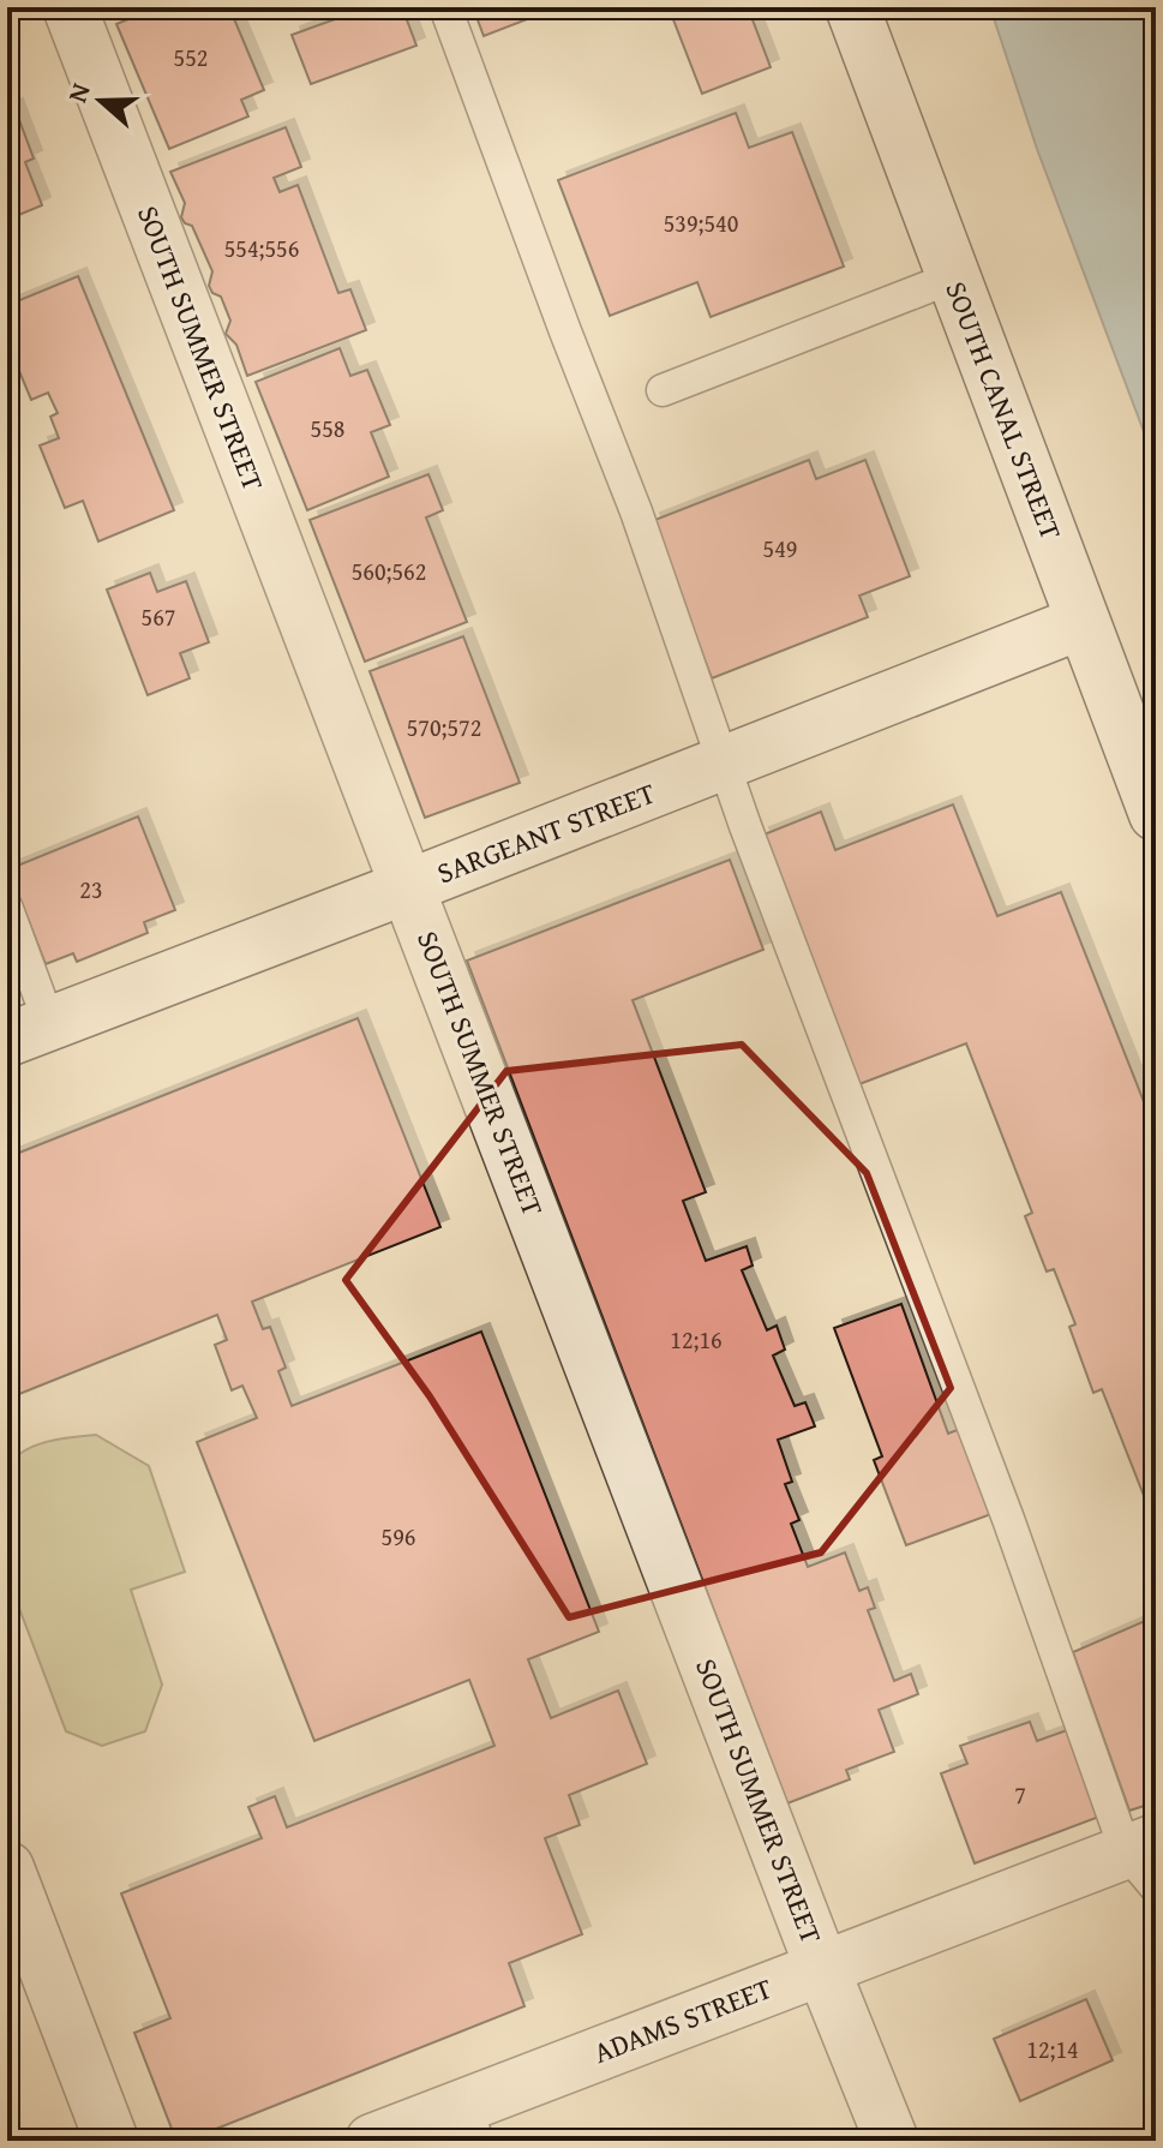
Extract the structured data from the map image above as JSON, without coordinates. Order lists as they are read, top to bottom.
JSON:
{
  "streets": {
    "street": [
      "SOUTH SUMMER STREET",
      "SOUTH CANAL STREET",
      "SARGEANT STREET",
      "ADAMS STREET"
    ]
  },
  "crossings": [
    ["SOUTH SUMMER STREET", "SARGEANT STREET"],
    ["SOUTH SUMMER STREET", "ADAMS STREET"],
    ["SOUTH CANAL STREET", "SARGEANT STREET"]
  ],
  "house_numbers": [
    "552",
    "539;540",
    "554;556",
    "558",
    "549",
    "560;562",
    "567",
    "570;572",
    "23",
    "12;16",
    "596",
    "7",
    "12;14"
  ],
  "north": "left"
}
